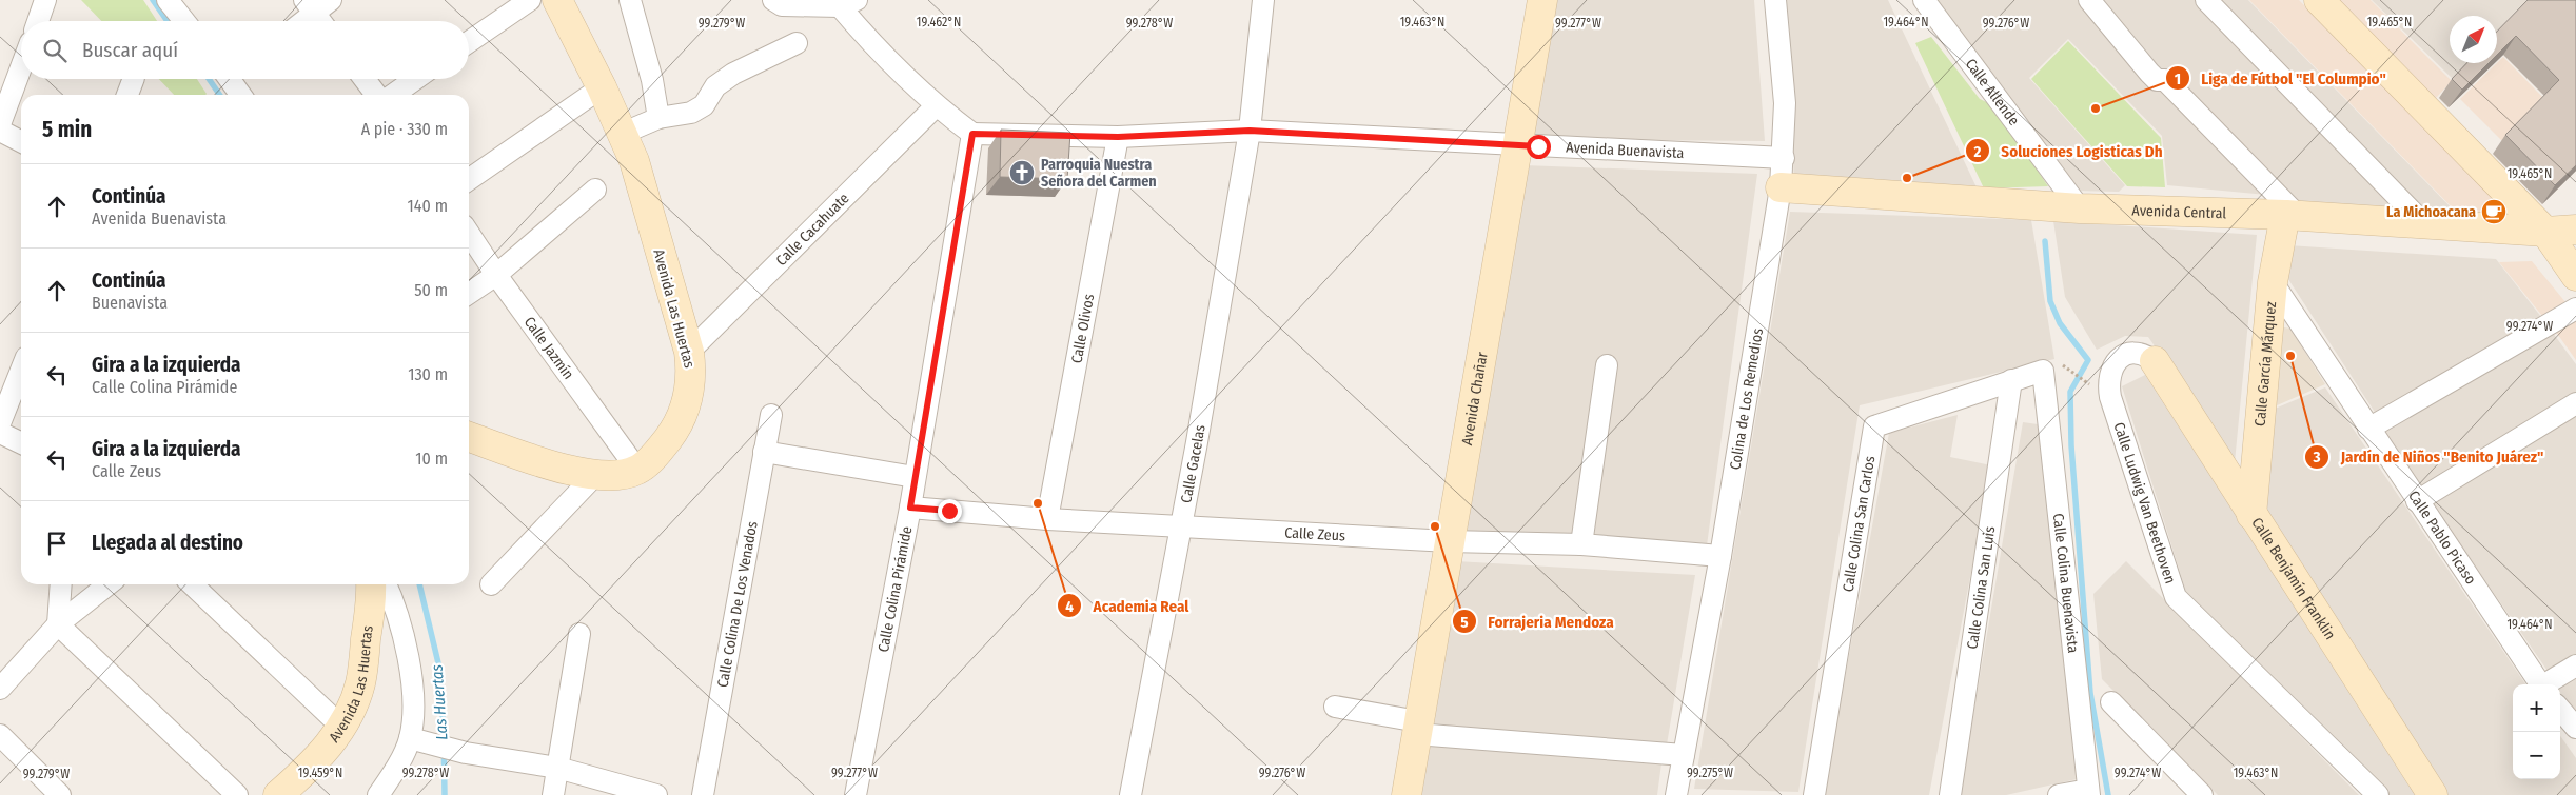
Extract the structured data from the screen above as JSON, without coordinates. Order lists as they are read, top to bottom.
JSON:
{
  "streets": {
    "street": [
      "Calle Allende",
      "Avenida Buenavista",
      "Avenida Central",
      "Calle Cacahuate",
      "Avenida Las Huertas",
      "Calle Olivos",
      "Calle Jazmín",
      "Calle García Márquez",
      "Avenida Chañar",
      "Colina de Los Remedios",
      "Calle Gacelas",
      "Calle Ludwig Van Beethoven",
      "Calle Colina San Carlos",
      "Calle Zeus",
      "Calle Pablo Picaso",
      "Calle Benjamín Franklin",
      "Calle Colina Buenavista",
      "Calle Colina San Luis",
      "Calle Colina Pirámide",
      "Calle Colina De Los Venados"
    ]
  },
  "crossings": [
    ["Calle Allende", "Avenida Central"],
    ["Avenida Buenavista", "Calle Olivos"],
    ["Avenida Buenavista", "Avenida Chañar"],
    ["Avenida Buenavista", "Colina de Los Remedios"],
    ["Avenida Buenavista", "Calle Gacelas"],
    ["Avenida Buenavista", "Calle Colina Pirámide"],
    ["Avenida Central", "Calle García Márquez"],
    ["Avenida Central", "Colina de Los Remedios"],
    ["Calle Cacahuate", "Avenida Las Huertas"],
    ["Avenida Las Huertas", "Calle Jazmín"],
    ["Calle Olivos", "Calle Zeus"],
    ["Calle García Márquez", "Calle Pablo Picaso"],
    ["Calle García Márquez", "Calle Benjamín Franklin"],
    ["Avenida Chañar", "Calle Zeus"],
    ["Colina de Los Remedios", "Calle Zeus"],
    ["Calle Gacelas", "Calle Zeus"],
    ["Calle Ludwig Van Beethoven", "Calle Benjamín Franklin"],
    ["Calle Colina San Carlos", "Calle Colina Buenavista"],
    ["Calle Colina San Carlos", "Calle Colina San Luis"],
    ["Calle Zeus", "Calle Colina Pirámide"]
  ],
  "water": ["Las Huertas"],
  "places": {
    "other": [
      "Liga de Fútbol \"El Columpio\"",
      "Soluciones Logisticas Dh",
      "Jardín de Niños \"Benito Juárez\"",
      "Academia Real",
      "Forrajeria Mendoza"
    ],
    "church": ["Parroquia Nuestra Señora del Carmen"],
    "cafe": ["La Michoacana"]
  },
  "north": "top right",
  "page": {
    "search": "Buscar aquí",
    "heading": ["5 min", "A pie · 330 m"],
    "list": [
      ["Continúa", "Avenida Buenavista", "140 m"],
      ["Continúa", "Buenavista", "50 m"],
      ["Gira a la izquierda", "Calle Colina Pirámide", "130 m"],
      ["Gira a la izquierda", "Calle Zeus", "10 m"],
      "Llegada al destino"
    ],
    "map_buttons": ["+", "−"]
  },
  "coordinates": [
    "19.465°N",
    "19.462°N",
    "19.463°N",
    "19.464°N",
    "99.279°W",
    "99.278°W",
    "99.277°W",
    "99.276°W",
    "99.274°W",
    "99.275°W",
    "19.459°N"
  ]
}
